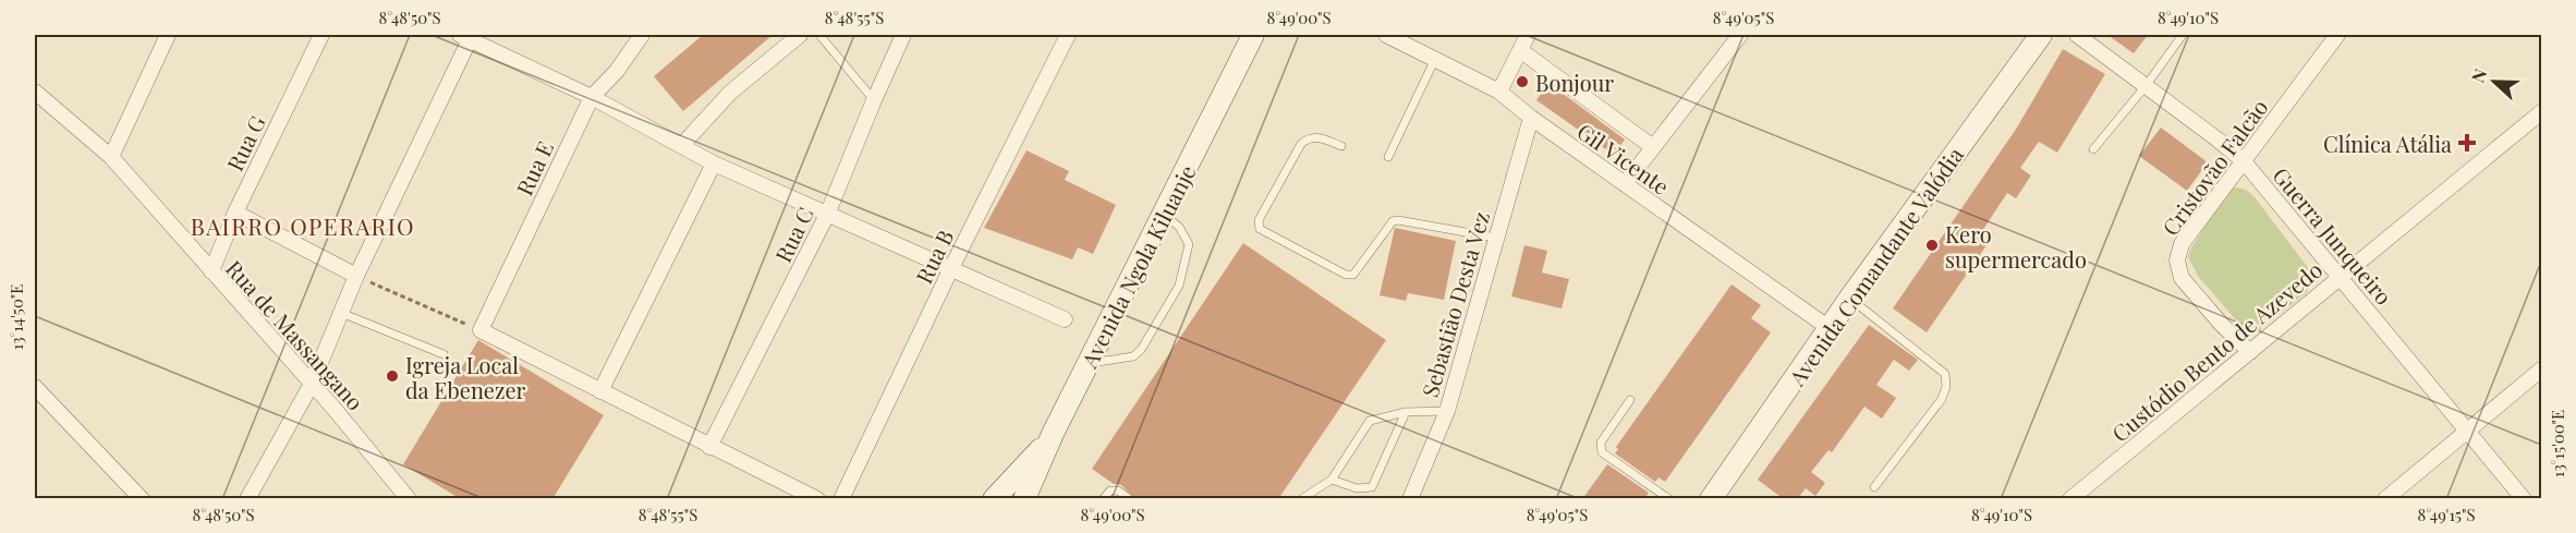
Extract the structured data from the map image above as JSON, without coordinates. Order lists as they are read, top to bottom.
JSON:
{
  "streets": {
    "main road": ["Avenida Ngola Kiluanje", "Avenida Comandante Valódia"],
    "street": [
      "Rua G",
      "Gil Vicente",
      "Cristovão Falcão",
      "Rua E",
      "Rua C",
      "Guerra Junqueiro",
      "Rua B",
      "Sebastião Desta Vez",
      "Rua de Massangano",
      "Custódio Bento de Azevedo"
    ]
  },
  "crossings": [
    ["Rua G", "Rua de Massangano"],
    ["Gil Vicente", "Avenida Comandante Valódia"],
    ["Gil Vicente", "Sebastião Desta Vez"],
    ["Cristovão Falcão", "Guerra Junqueiro"],
    ["Cristovão Falcão", "Custódio Bento de Azevedo"],
    ["Guerra Junqueiro", "Custódio Bento de Azevedo"]
  ],
  "districts": ["BAIRRO OPERARIO"],
  "places": {
    "other": ["Bonjour", "Kero supermercado", "Igreja Local da Ebenezer"],
    "health": ["Clínica Atália"]
  },
  "north": "left",
  "coordinates": [
    "8°48'50\"S",
    "8°48'55\"S",
    "8°49'00\"S",
    "8°49'05\"S",
    "8°49'10\"S",
    "13°14'50\"E",
    "13°15'00\"E",
    "8°49'15\"S"
  ]
}
